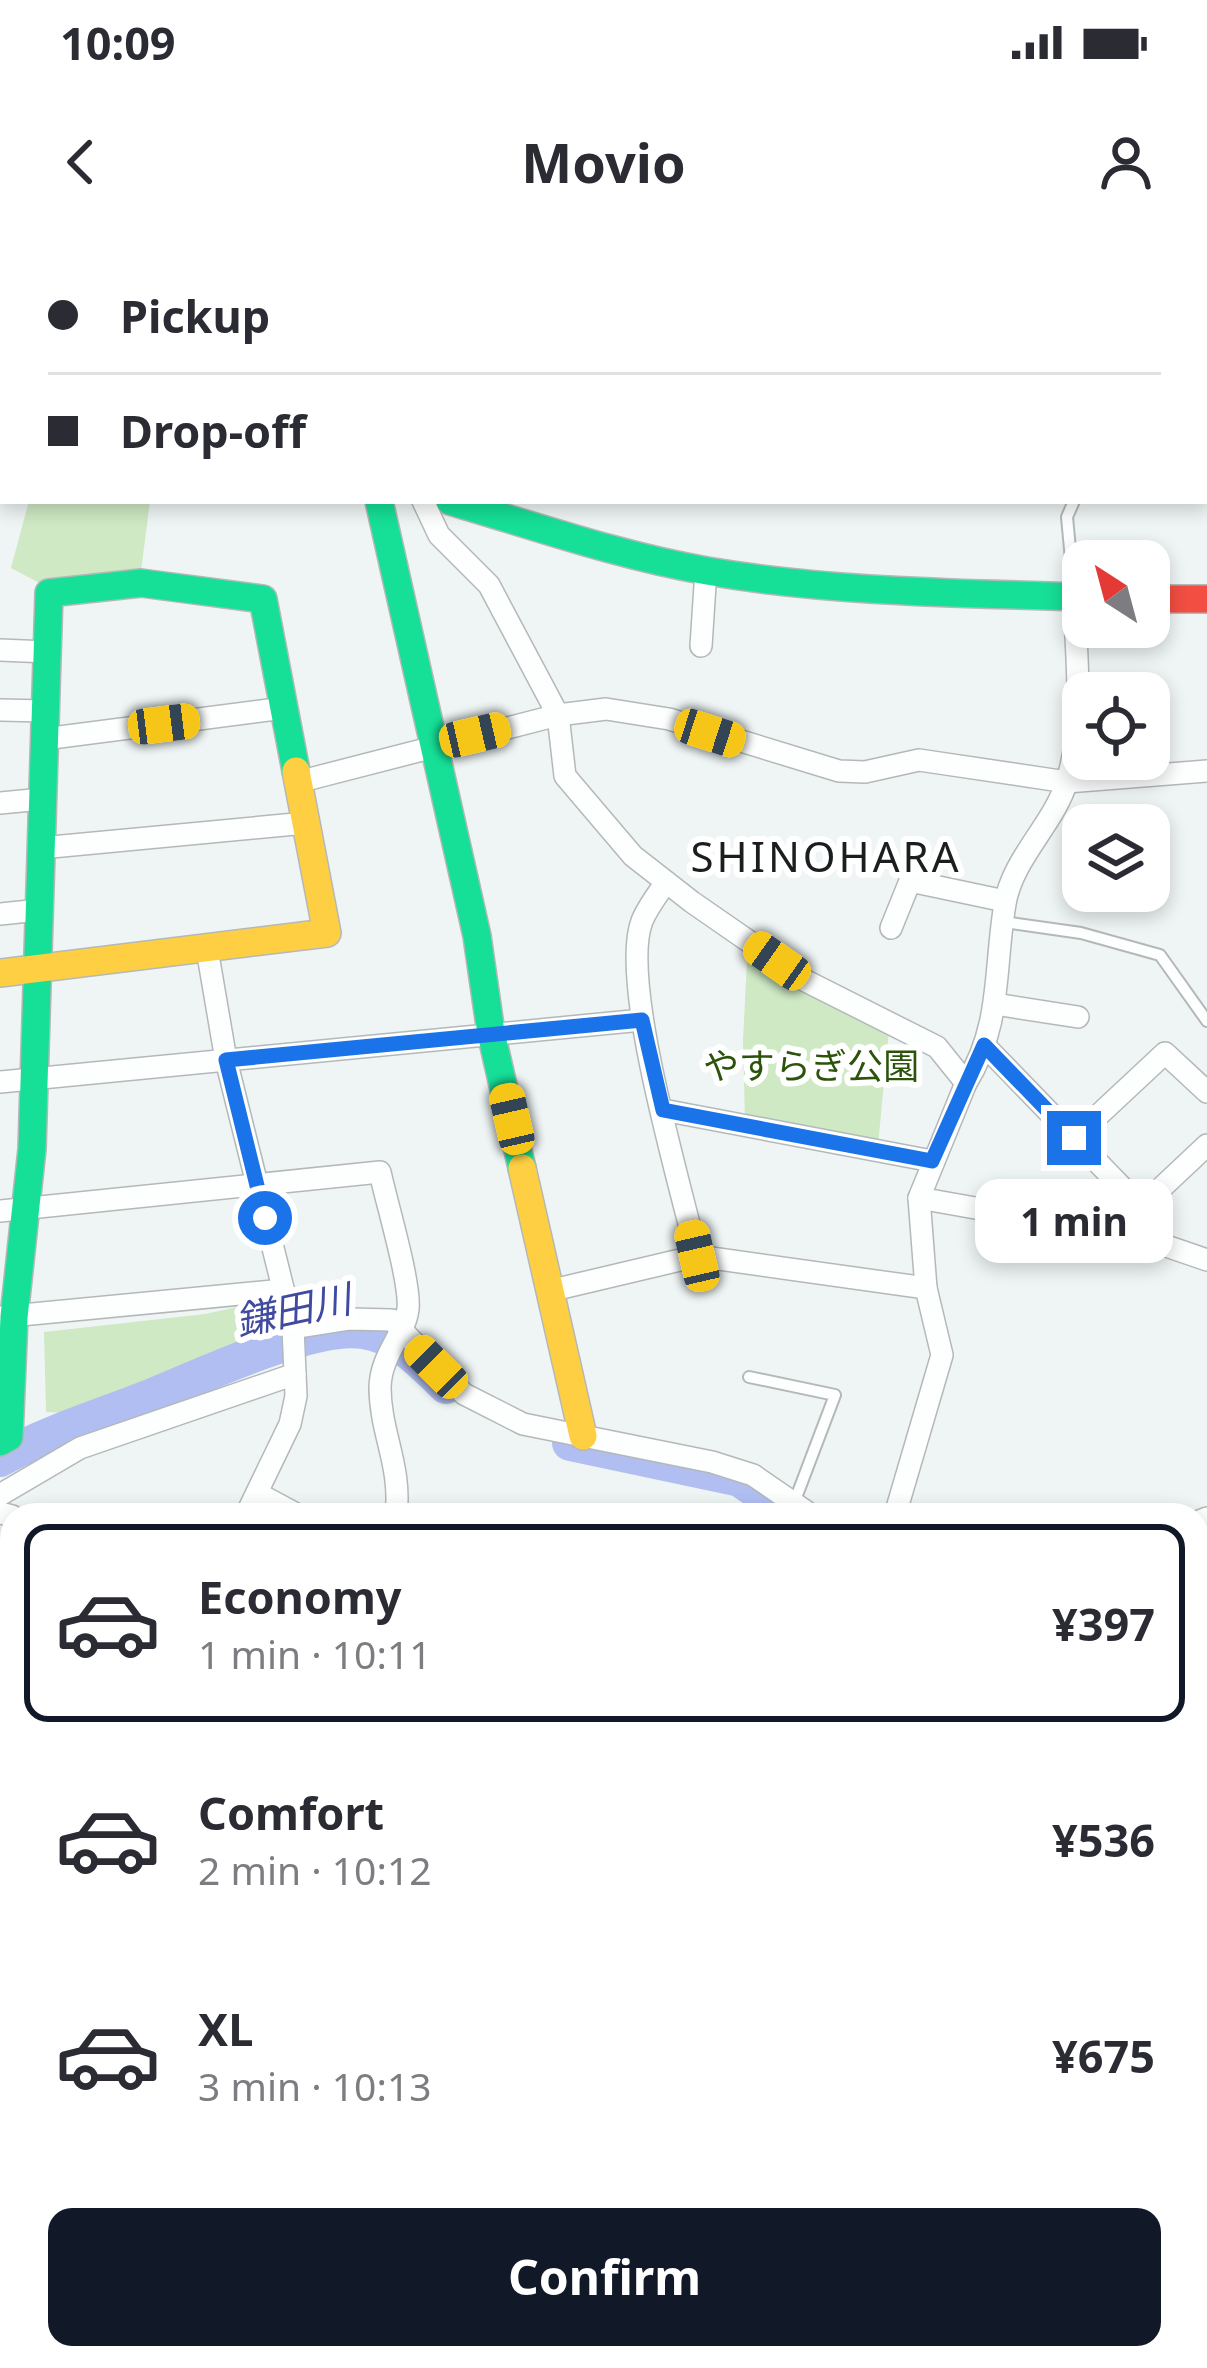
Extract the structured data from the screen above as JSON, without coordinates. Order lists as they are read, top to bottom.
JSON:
{
  "districts": ["SHINOHARA"],
  "water": ["鎌田川"],
  "parks": ["やすらぎ公園"],
  "north": "top left",
  "page": {
    "status": "10:09",
    "header": "Movio",
    "banner": ["Pickup", "Drop-off"],
    "bubble": "1 min",
    "list": [
      {
        "name": "Economy",
        "note": "1 min · 10:11",
        "value": "¥397"
      },
      {
        "name": "Comfort",
        "note": "2 min · 10:12",
        "value": "¥536"
      },
      {
        "name": "XL",
        "note": "3 min · 10:13",
        "value": "¥675"
      }
    ],
    "buttons": "Confirm"
  }
}
